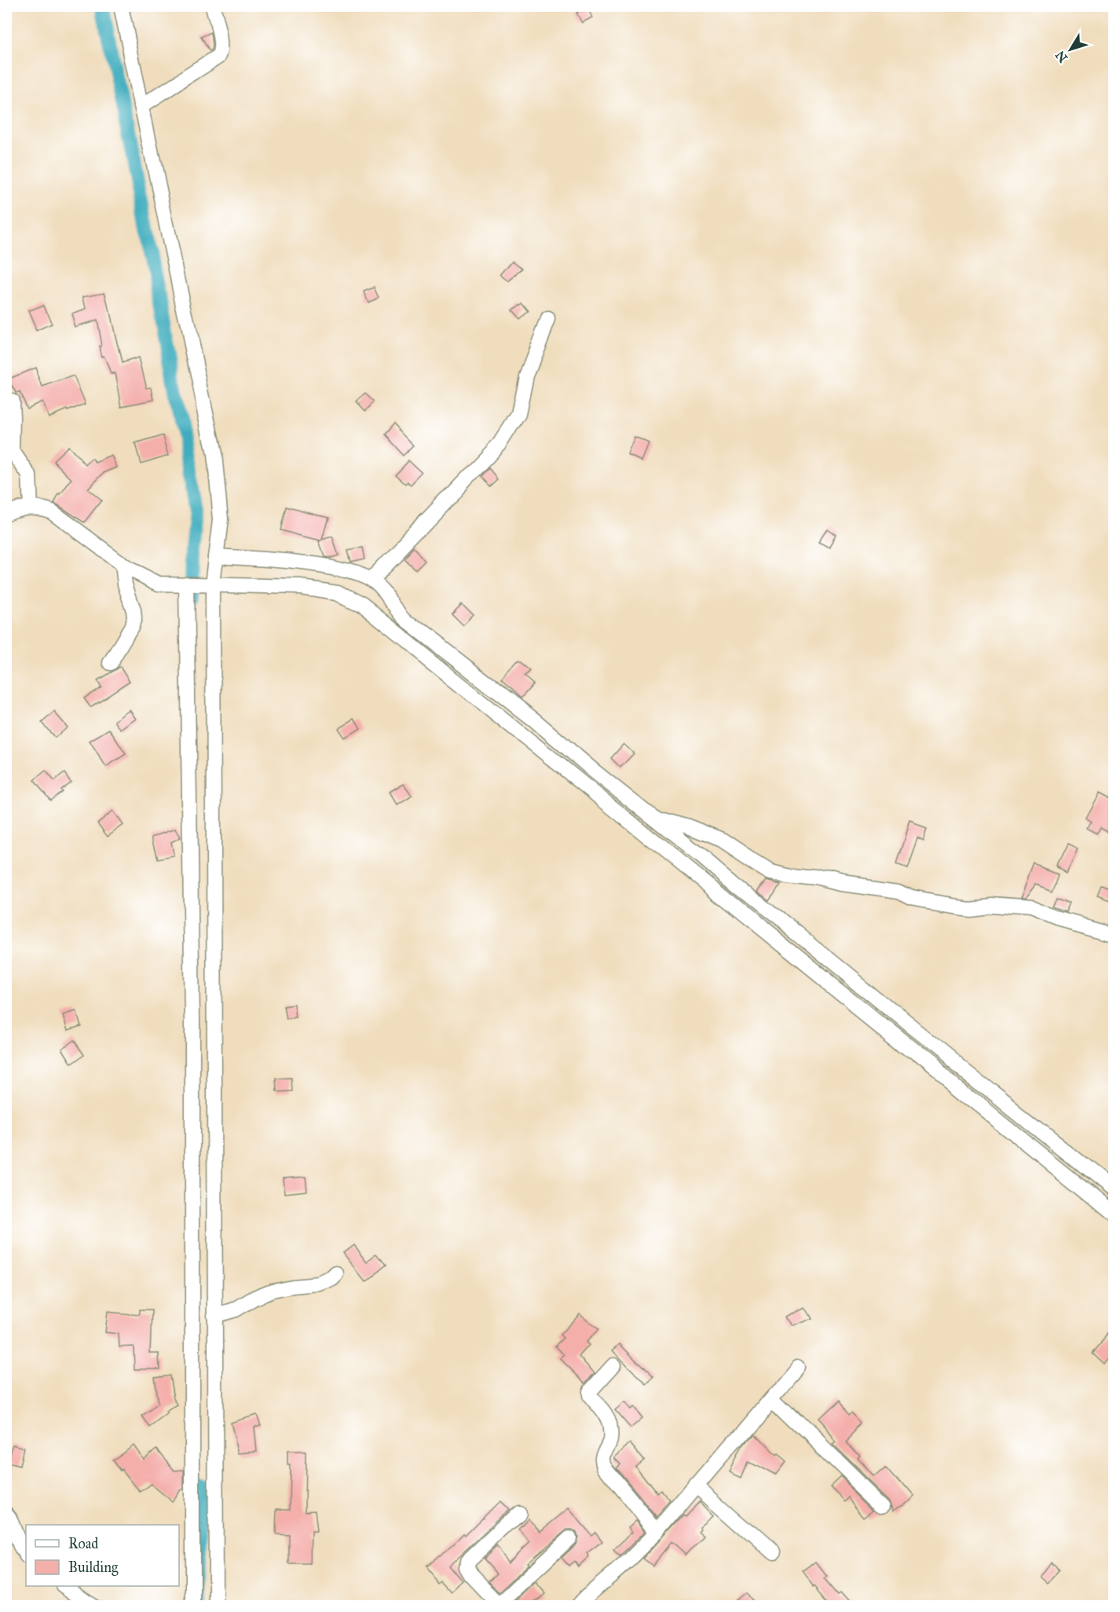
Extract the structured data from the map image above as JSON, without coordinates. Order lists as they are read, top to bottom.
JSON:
{
  "legend": ["Road", "Building"],
  "north": "bottom left"
}
